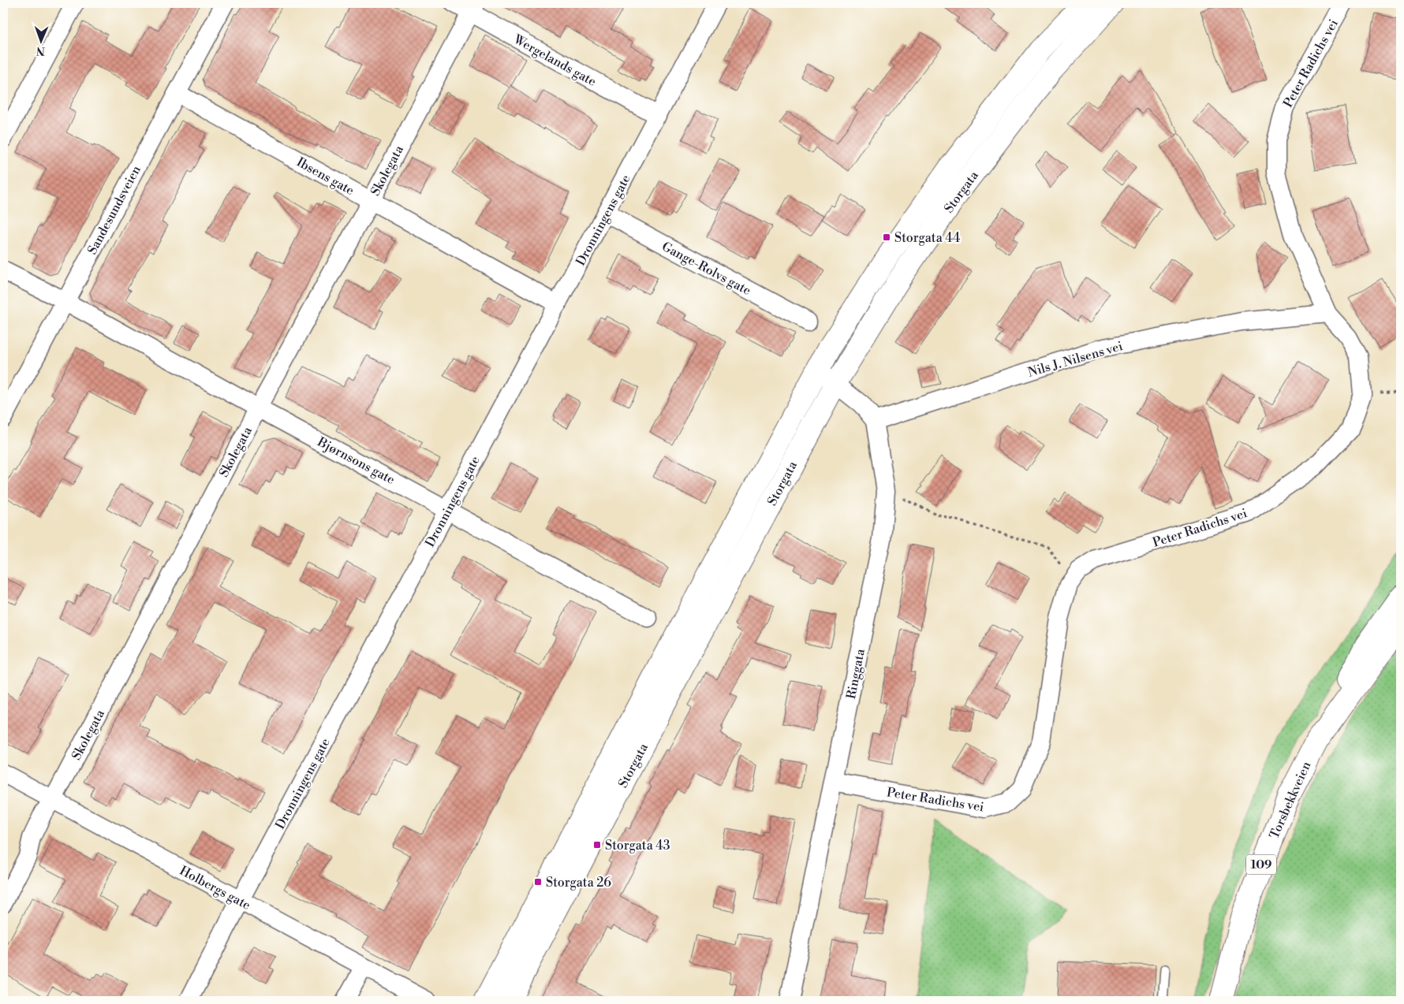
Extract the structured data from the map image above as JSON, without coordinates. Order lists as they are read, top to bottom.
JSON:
{
  "streets": {
    "street": [
      "Wergelands gate",
      "Peter Radichs vei",
      "Skolegata",
      "Ibsens gate",
      "Storgata",
      "Sandesundsveien",
      "Dronningens gate",
      "Gange-Rolvs gate",
      "Nils J. Nilsens vei",
      "Bjørnsons gate",
      "Ringgata",
      "Torsbekkveien",
      "109",
      "Holbergs gate"
    ]
  },
  "crossings": [
    ["Wergelands gate", "Skolegata"],
    ["Wergelands gate", "Dronningens gate"],
    ["Peter Radichs vei", "Nils J. Nilsens vei"],
    ["Peter Radichs vei", "Ringgata"],
    ["Skolegata", "Ibsens gate"],
    ["Skolegata", "Bjørnsons gate"],
    ["Skolegata", "Holbergs gate"],
    ["Ibsens gate", "Sandesundsveien"],
    ["Ibsens gate", "Dronningens gate"],
    ["Sandesundsveien", "Bjørnsons gate"],
    ["Dronningens gate", "Gange-Rolvs gate"],
    ["Dronningens gate", "Bjørnsons gate"],
    ["Dronningens gate", "Holbergs gate"],
    ["Nils J. Nilsens vei", "Ringgata"]
  ],
  "places": {
    "transit": ["Storgata 44", "Storgata 43", "Storgata 26"]
  },
  "north": "bottom"
}
